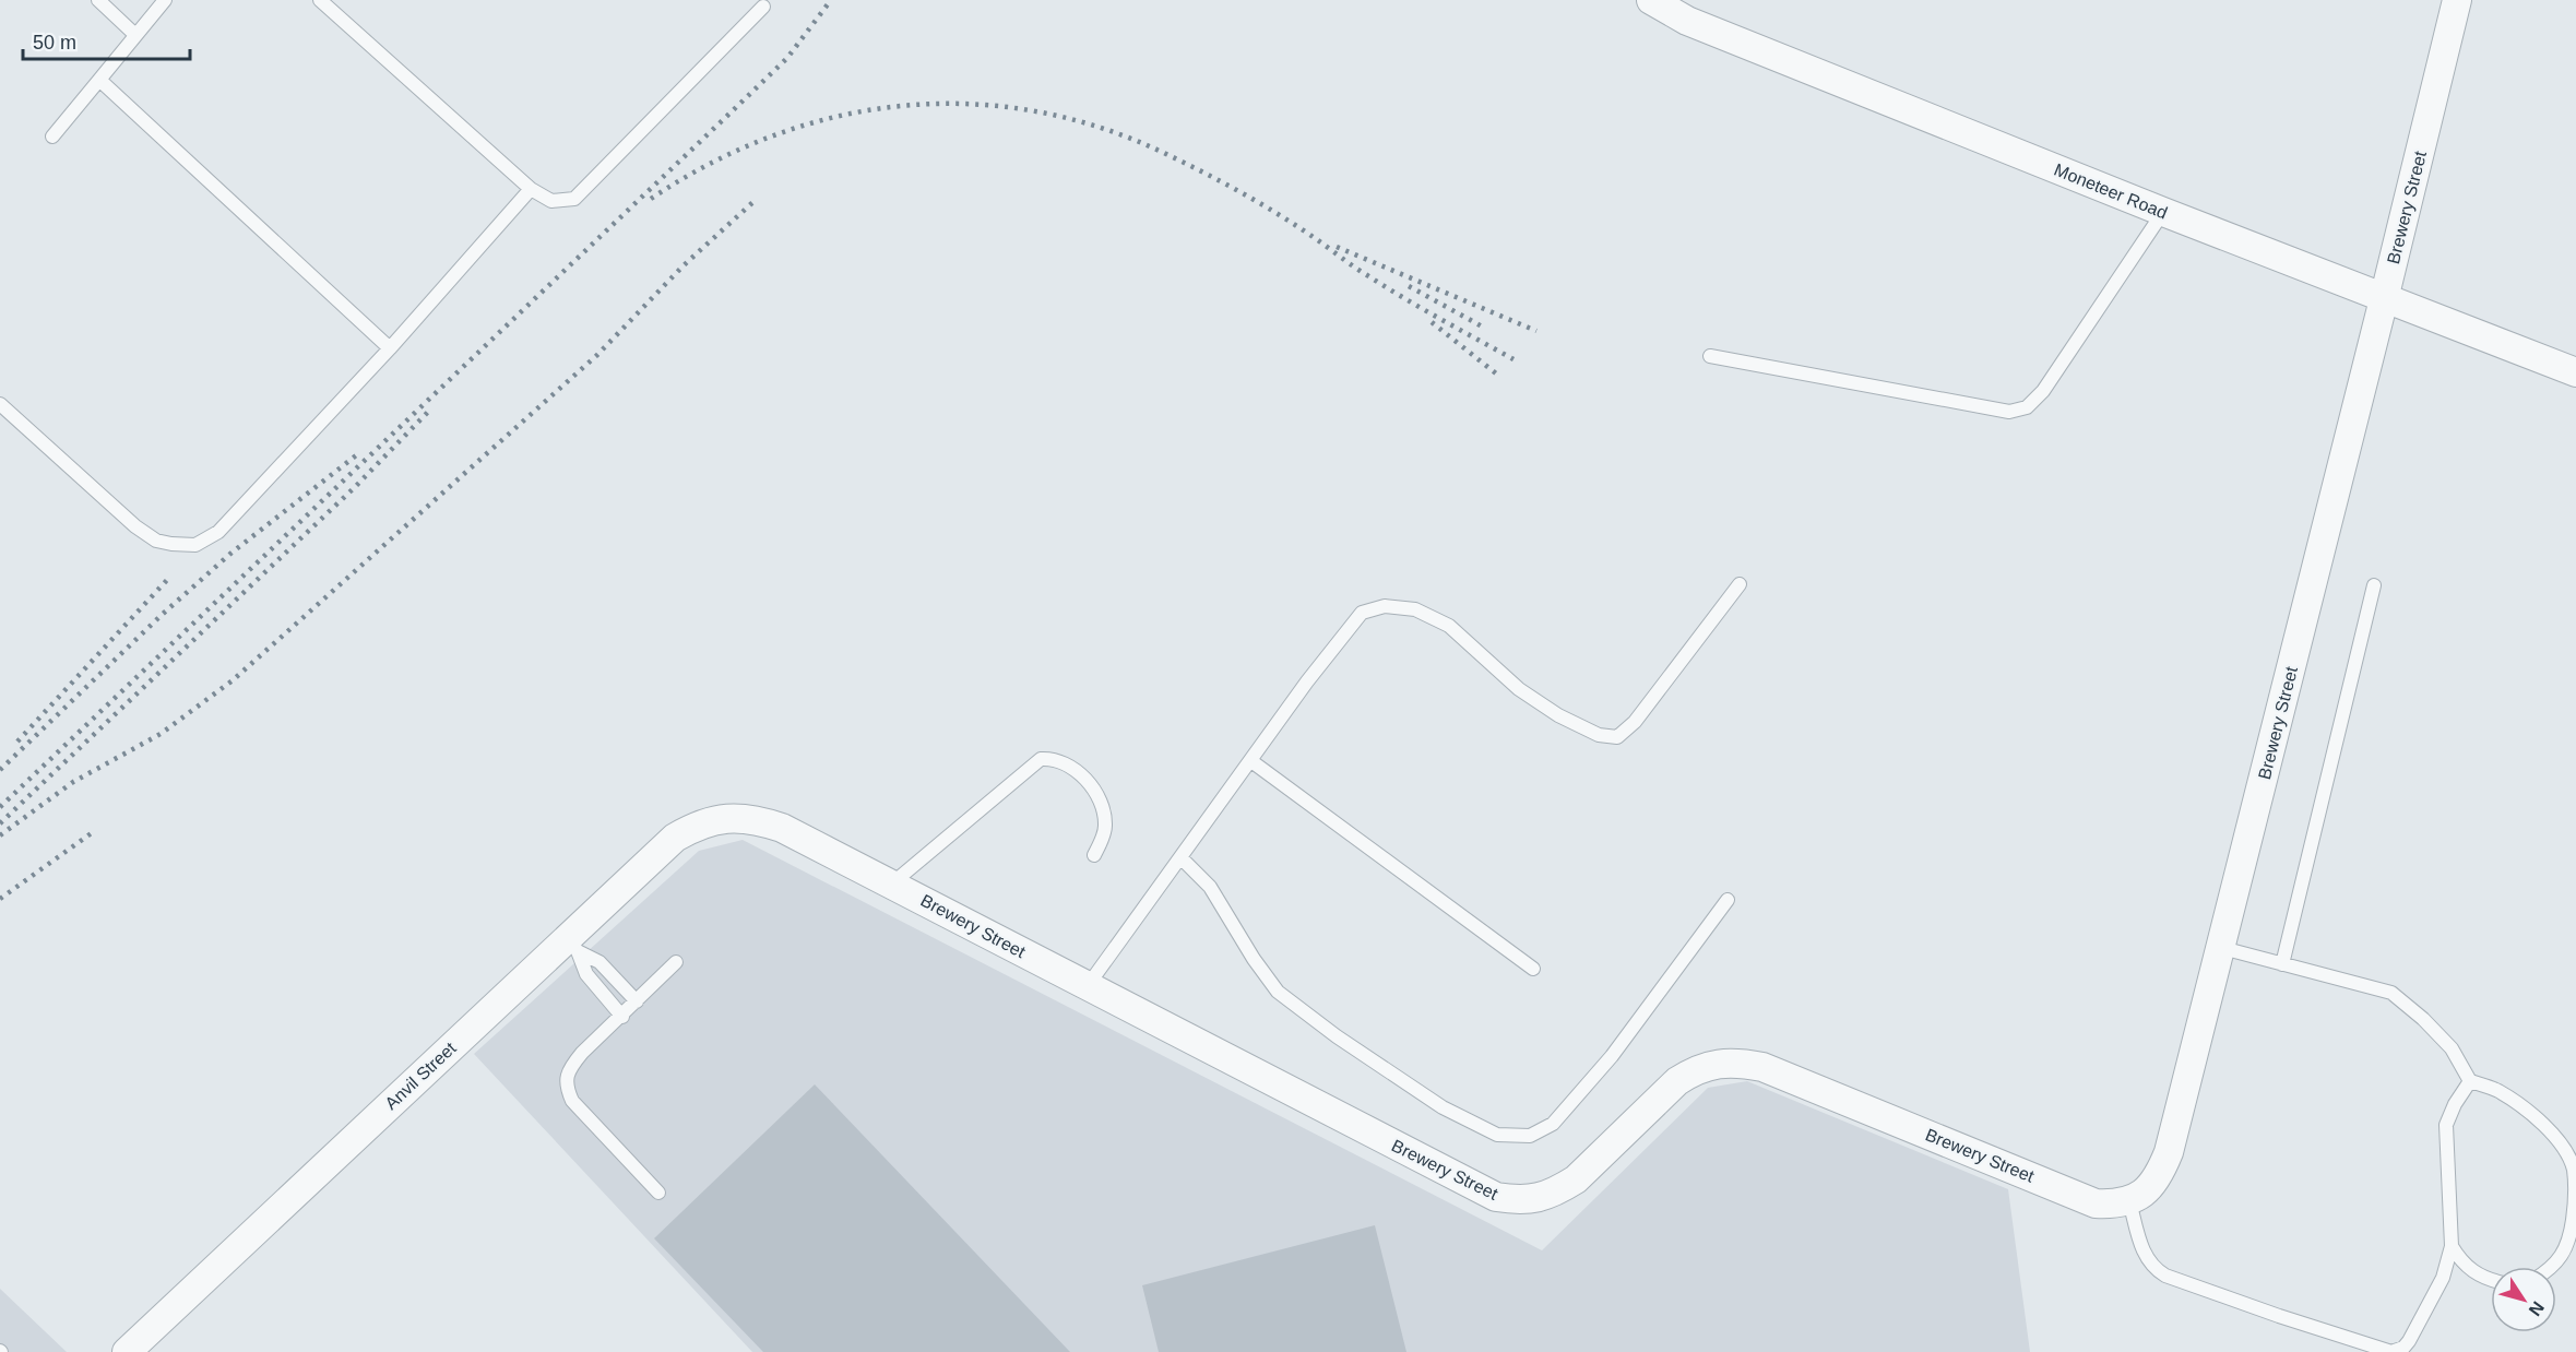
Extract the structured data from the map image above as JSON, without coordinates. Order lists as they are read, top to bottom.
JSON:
{
  "streets": {
    "street": ["Moneteer Road", "Brewery Street", "Anvil Street"]
  },
  "crossings": [
    ["Moneteer Road", "Brewery Street"],
    ["Brewery Street", "Anvil Street"]
  ],
  "scale_bar": "50 m",
  "north": "bottom right"
}
